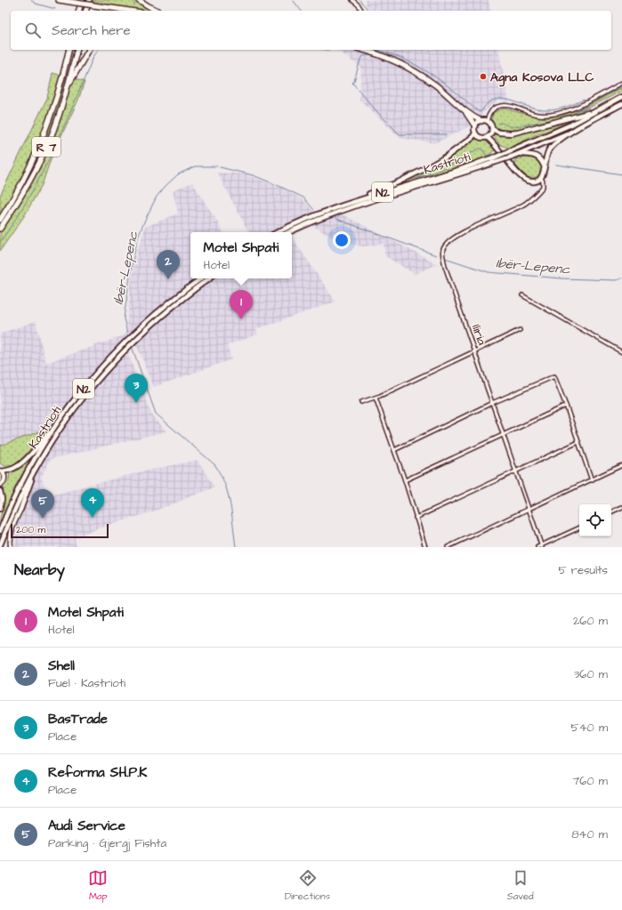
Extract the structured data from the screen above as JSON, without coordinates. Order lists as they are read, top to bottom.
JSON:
{
  "streets": {
    "highway": ["R 7", "Kastrioti", "N2"],
    "street": ["Iliria"]
  },
  "crossings": [
    ["Kastrioti", "N2"]
  ],
  "water": ["Ibër-Lepenc"],
  "places": ["Agna Kosova LLC"],
  "scale_bar": "200 m",
  "page": {
    "search": "Search here",
    "popup": ["Motel Shpati", "Hotel"],
    "pins": [
      "2",
      "1",
      "3",
      "4",
      "5"
    ],
    "scale": "200 m",
    "heading": ["Nearby", "5 results"],
    "list": [
      {
        "mark": "1",
        "name": "Motel Shpati",
        "note": "Hotel",
        "value": "260 m"
      },
      {
        "mark": "2",
        "name": "Shell",
        "note": "Fuel · Kastrioti",
        "value": "360 m"
      },
      {
        "mark": "3",
        "name": "BasTrade",
        "note": "Place",
        "value": "540 m"
      },
      {
        "mark": "4",
        "name": "Reforma SH.P.K",
        "note": "Place",
        "value": "760 m"
      },
      {
        "mark": "5",
        "name": "Audi Service",
        "note": "Parking · Gjergj Fishta",
        "value": "840 m"
      }
    ],
    "nav": ["Map", "Directions", "Saved"]
  }
}
